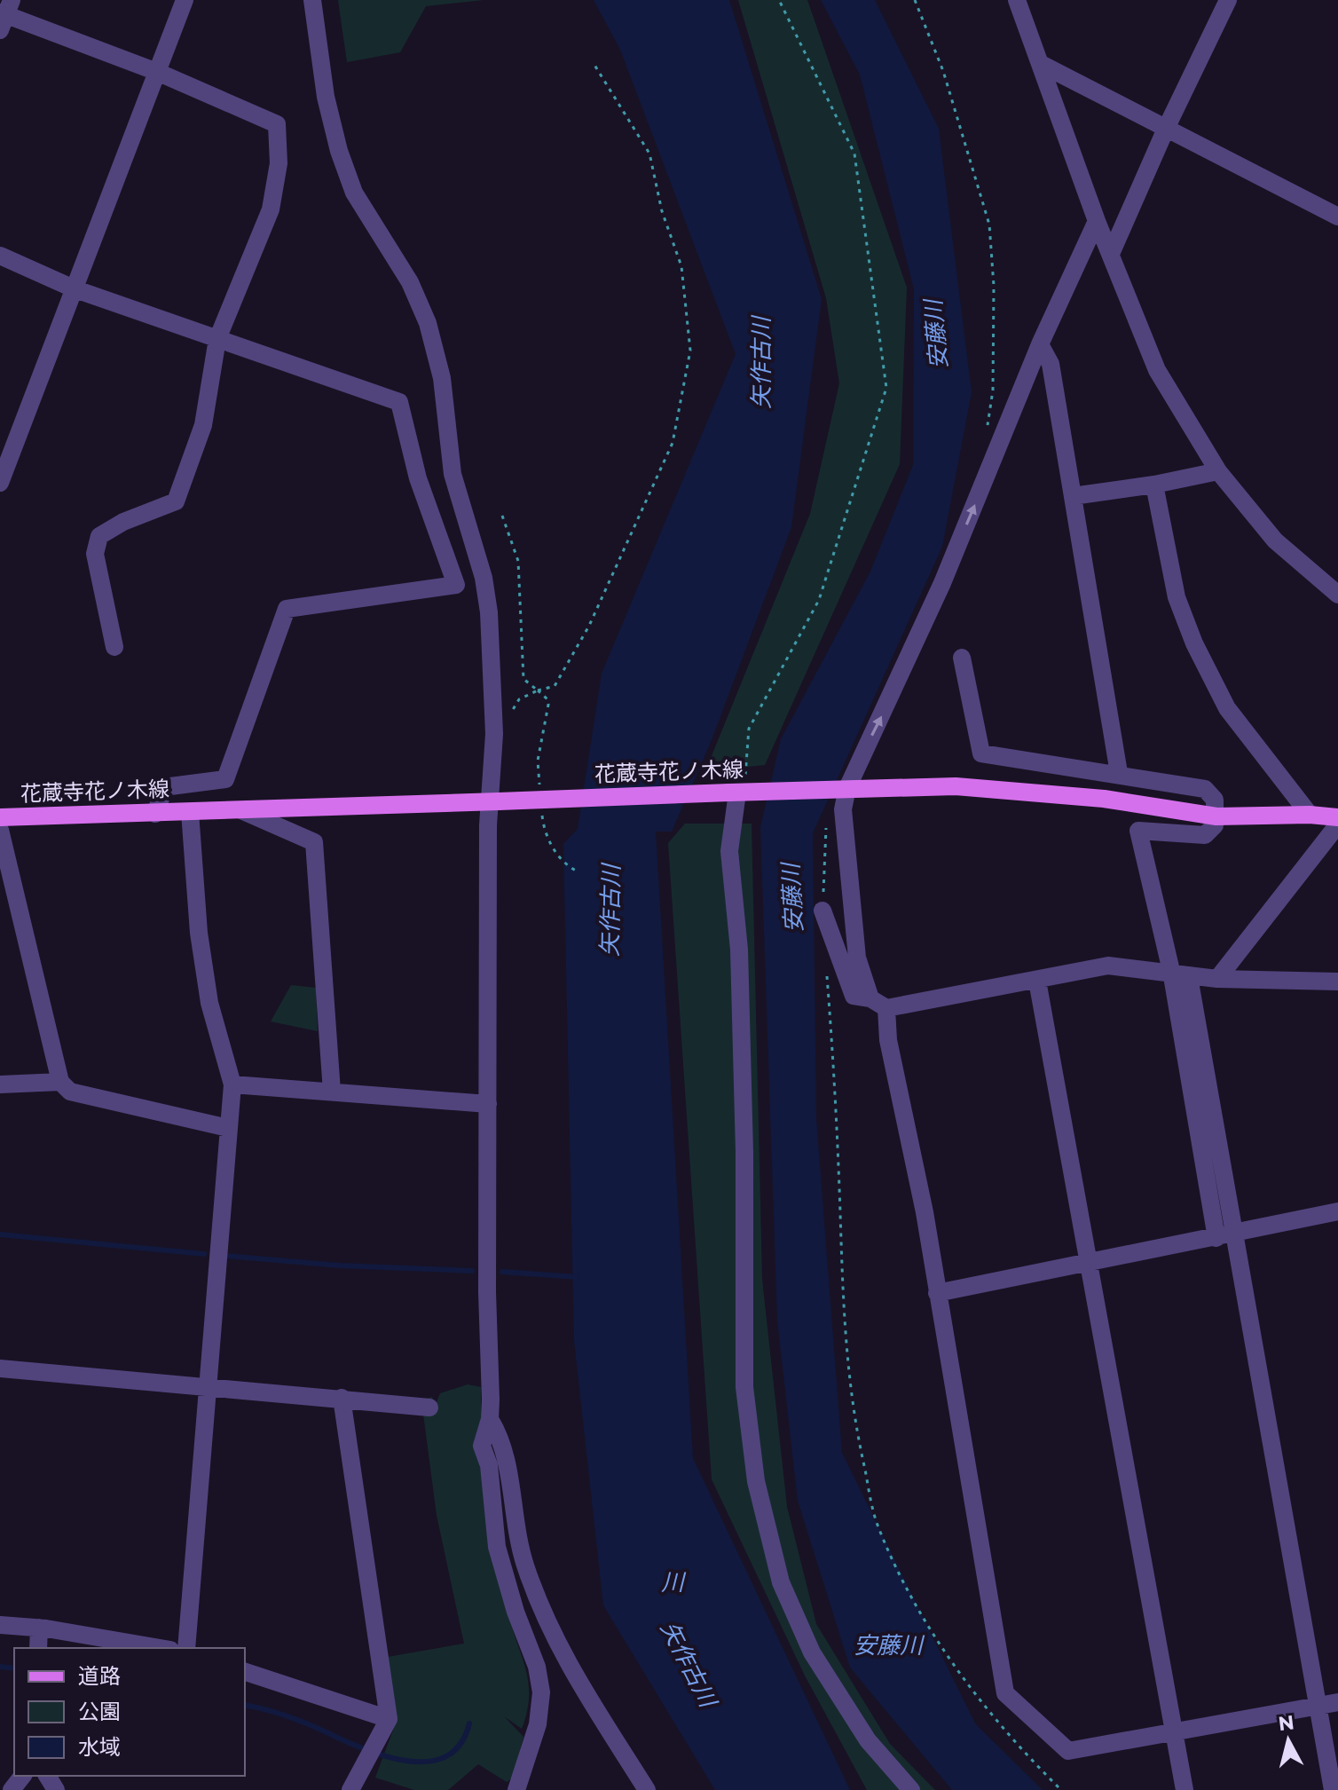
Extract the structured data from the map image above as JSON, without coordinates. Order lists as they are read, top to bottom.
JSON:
{
  "streets": {
    "main road": ["花蔵寺花ノ木線"]
  },
  "water": ["安藤川", "矢作古川", "川"],
  "legend": ["道路", "公園", "水域"],
  "north": "top"
}
